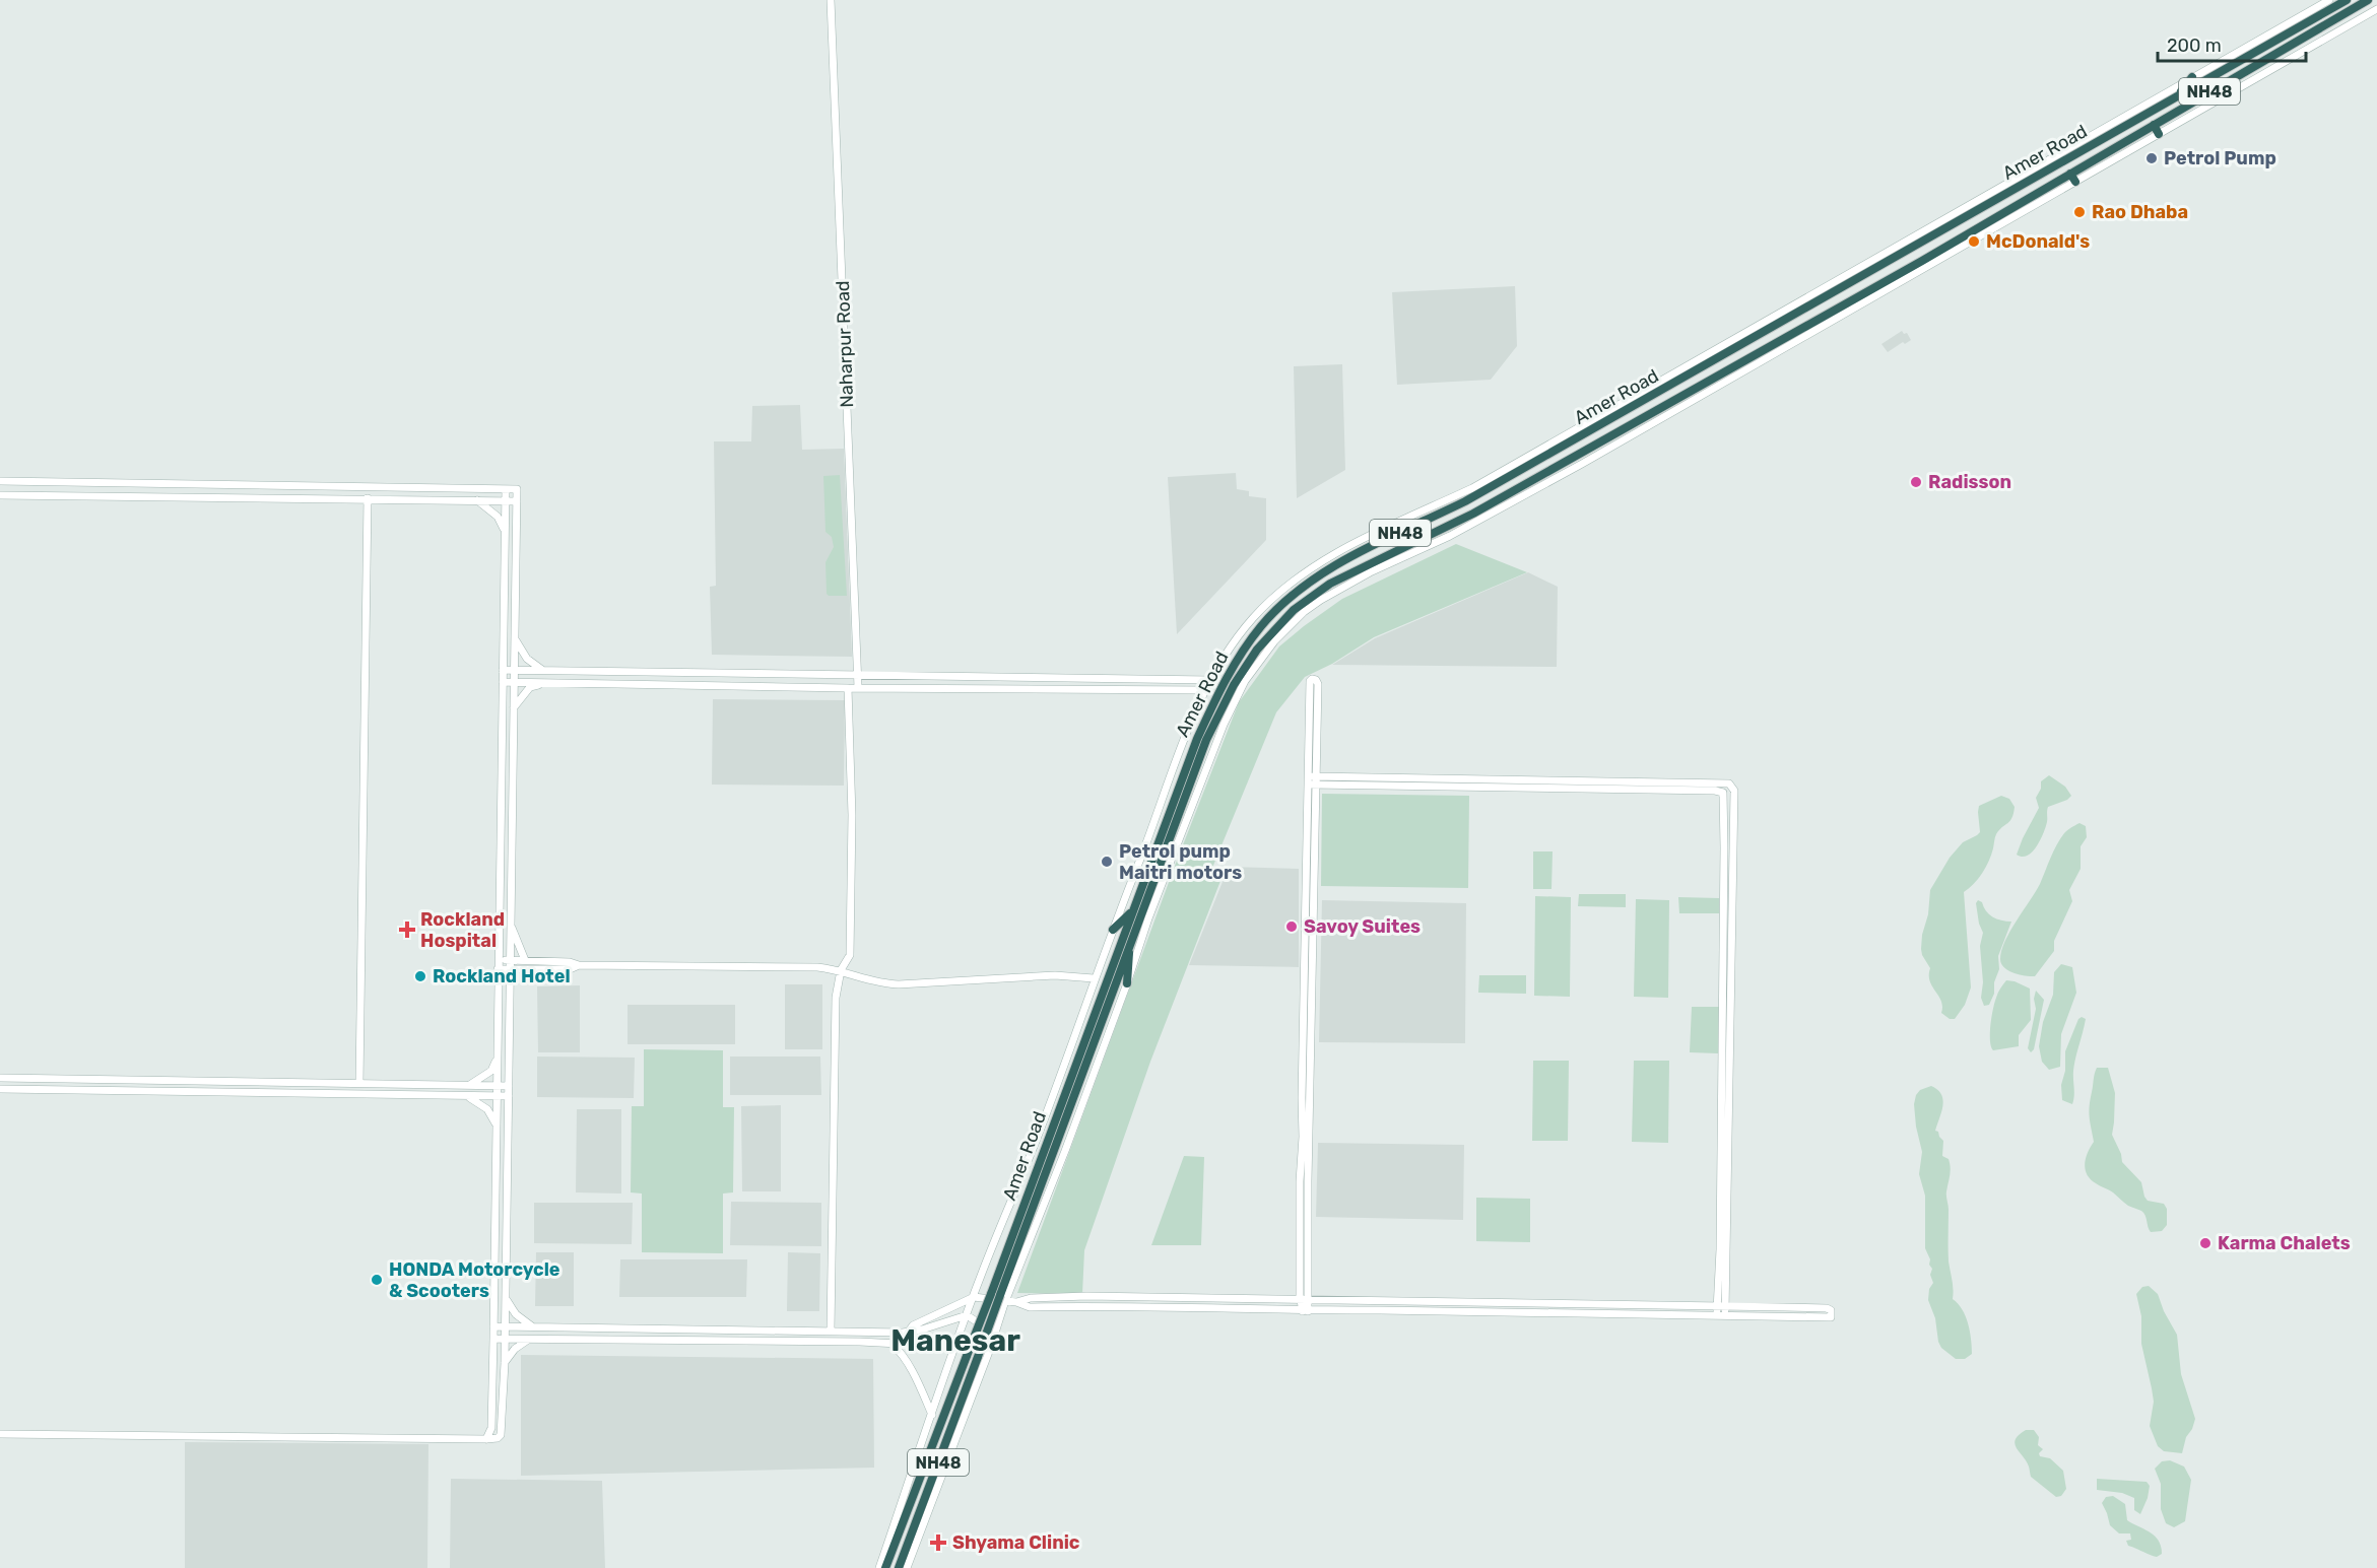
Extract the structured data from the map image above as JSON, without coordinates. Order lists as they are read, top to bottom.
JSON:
{
  "streets": {
    "highway": ["NH48", "Amer Road"],
    "street": ["Naharpur Road"]
  },
  "crossings": [
    ["NH48", "Amer Road"]
  ],
  "districts": ["Manesar"],
  "places": {
    "other": [
      "Petrol Pump",
      "Rao Dhaba",
      "McDonald's",
      "Radisson",
      "Petrol pump Maitri motors",
      "Savoy Suites",
      "Rockland Hotel",
      "Karma Chalets",
      "HONDA Motorcycle & Scooters"
    ],
    "health": ["Rockland Hospital", "Shyama Clinic"]
  },
  "scale_bar": "200 m"
}
